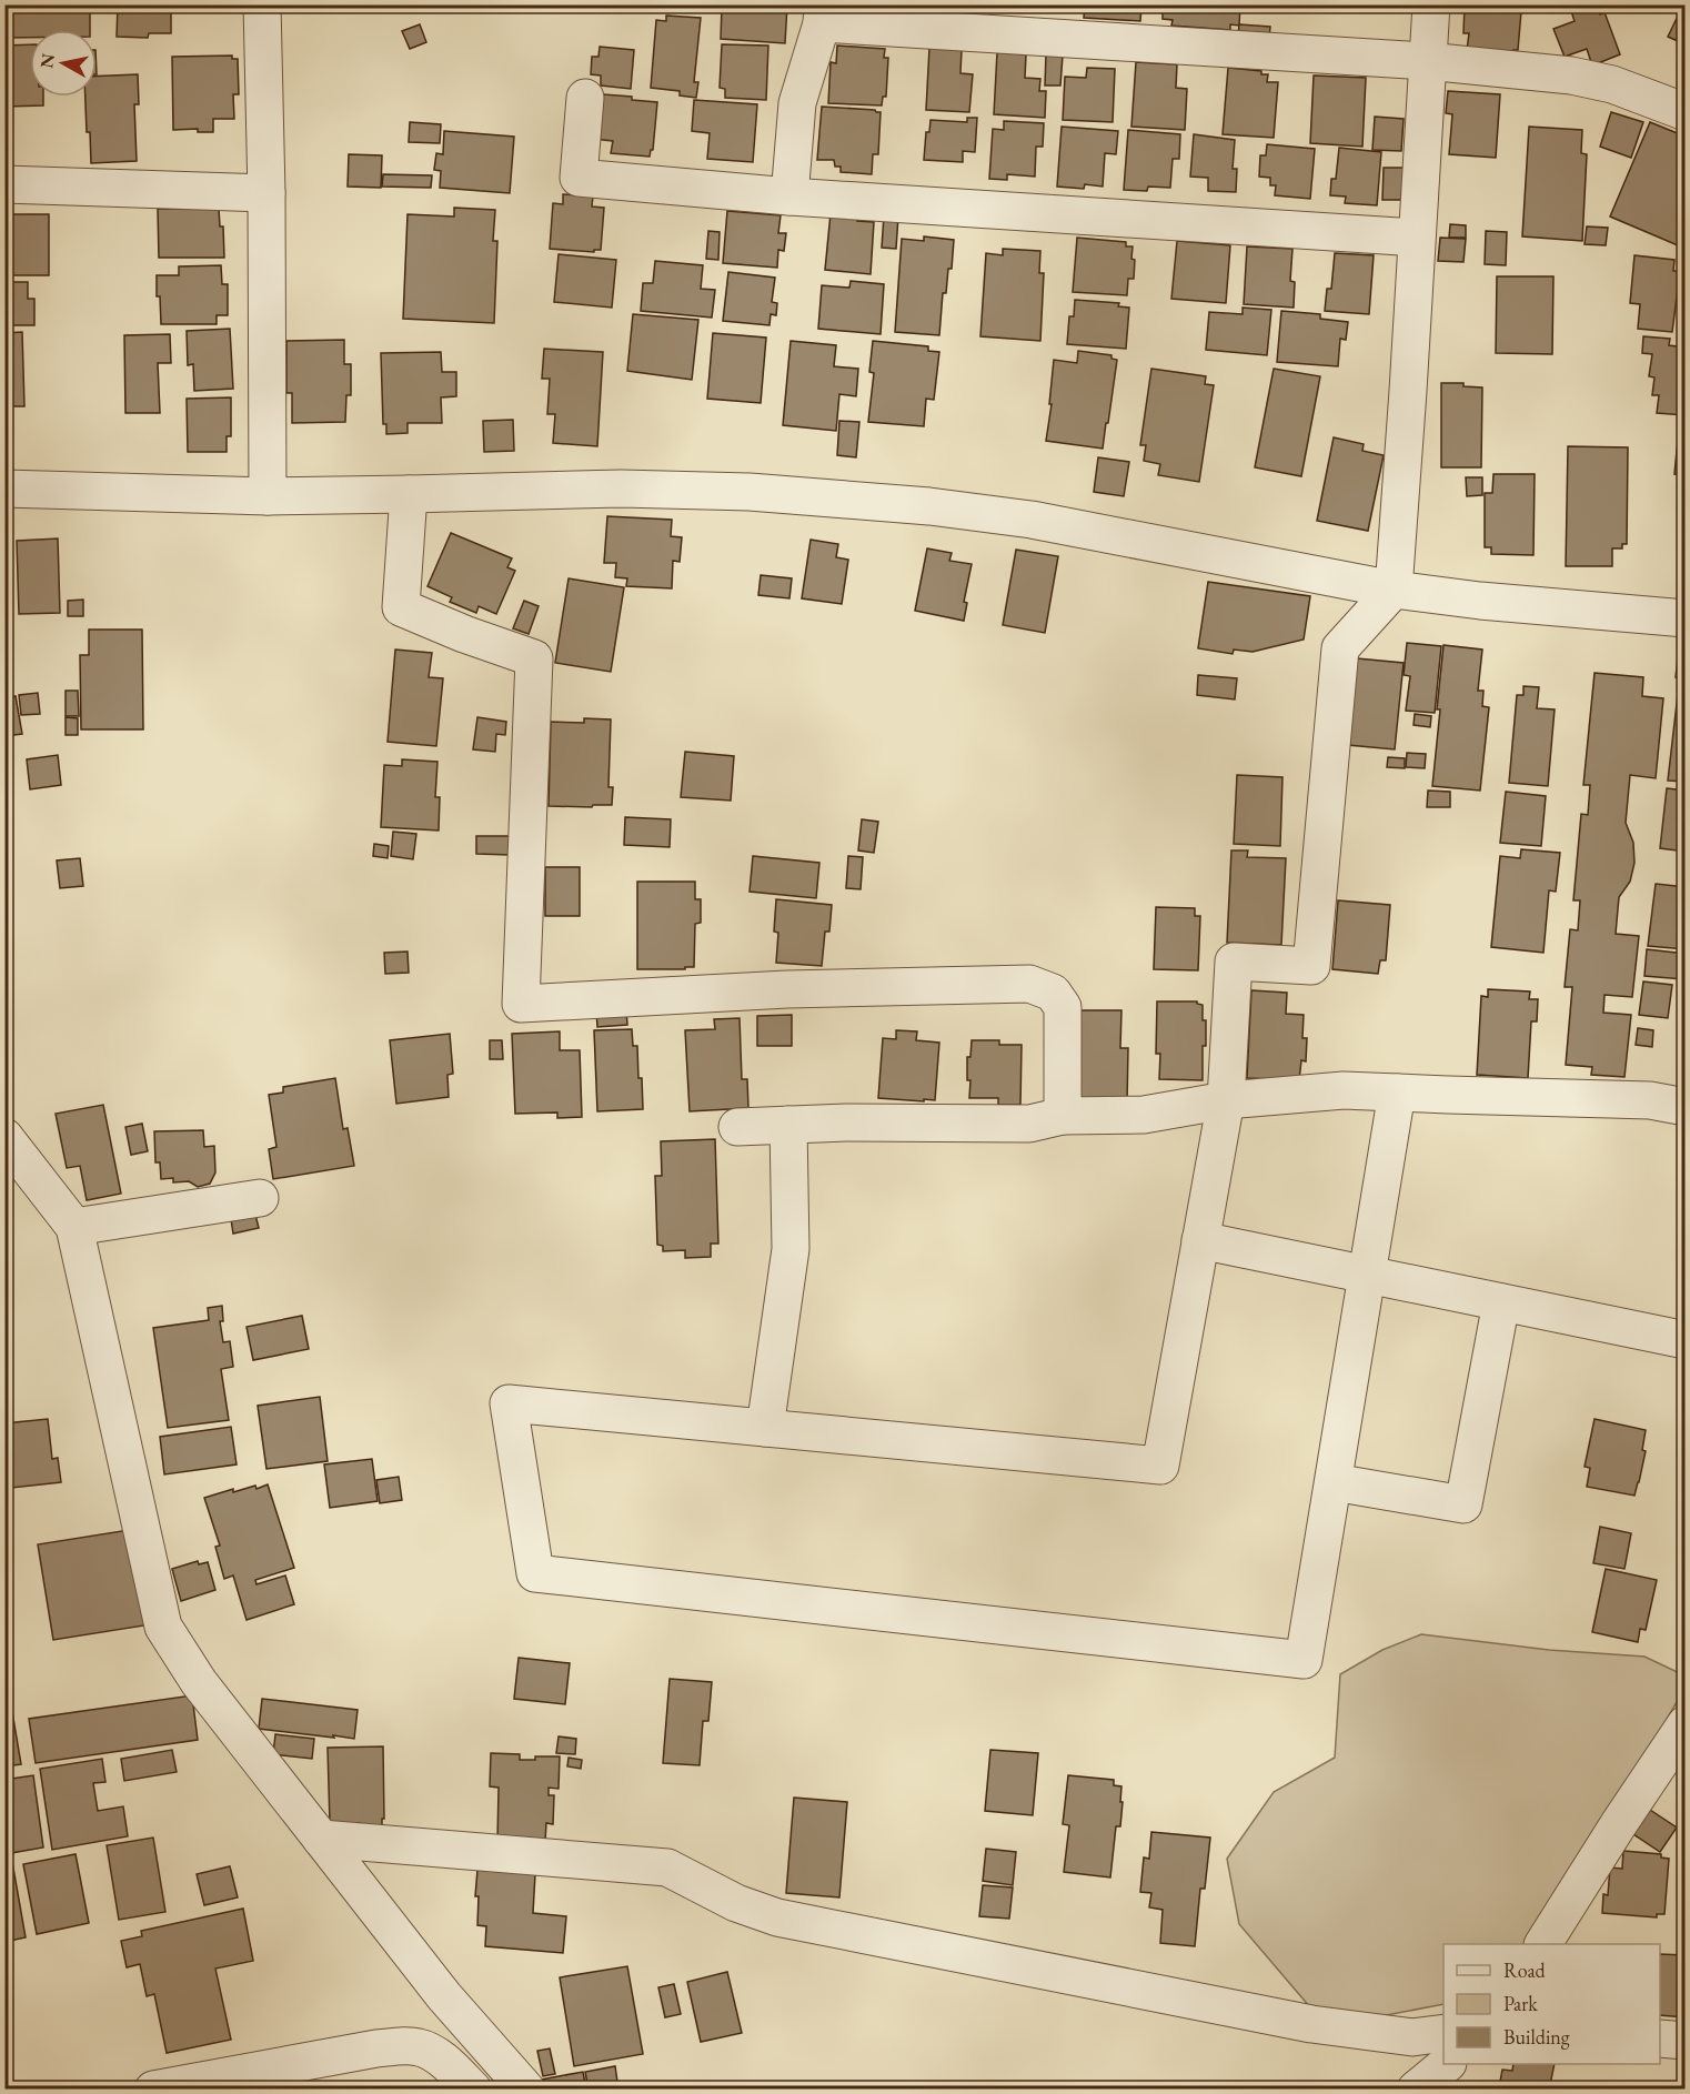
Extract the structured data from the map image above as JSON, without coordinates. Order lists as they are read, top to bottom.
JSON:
{
  "legend": ["Road", "Park", "Building"],
  "north": "left"
}
